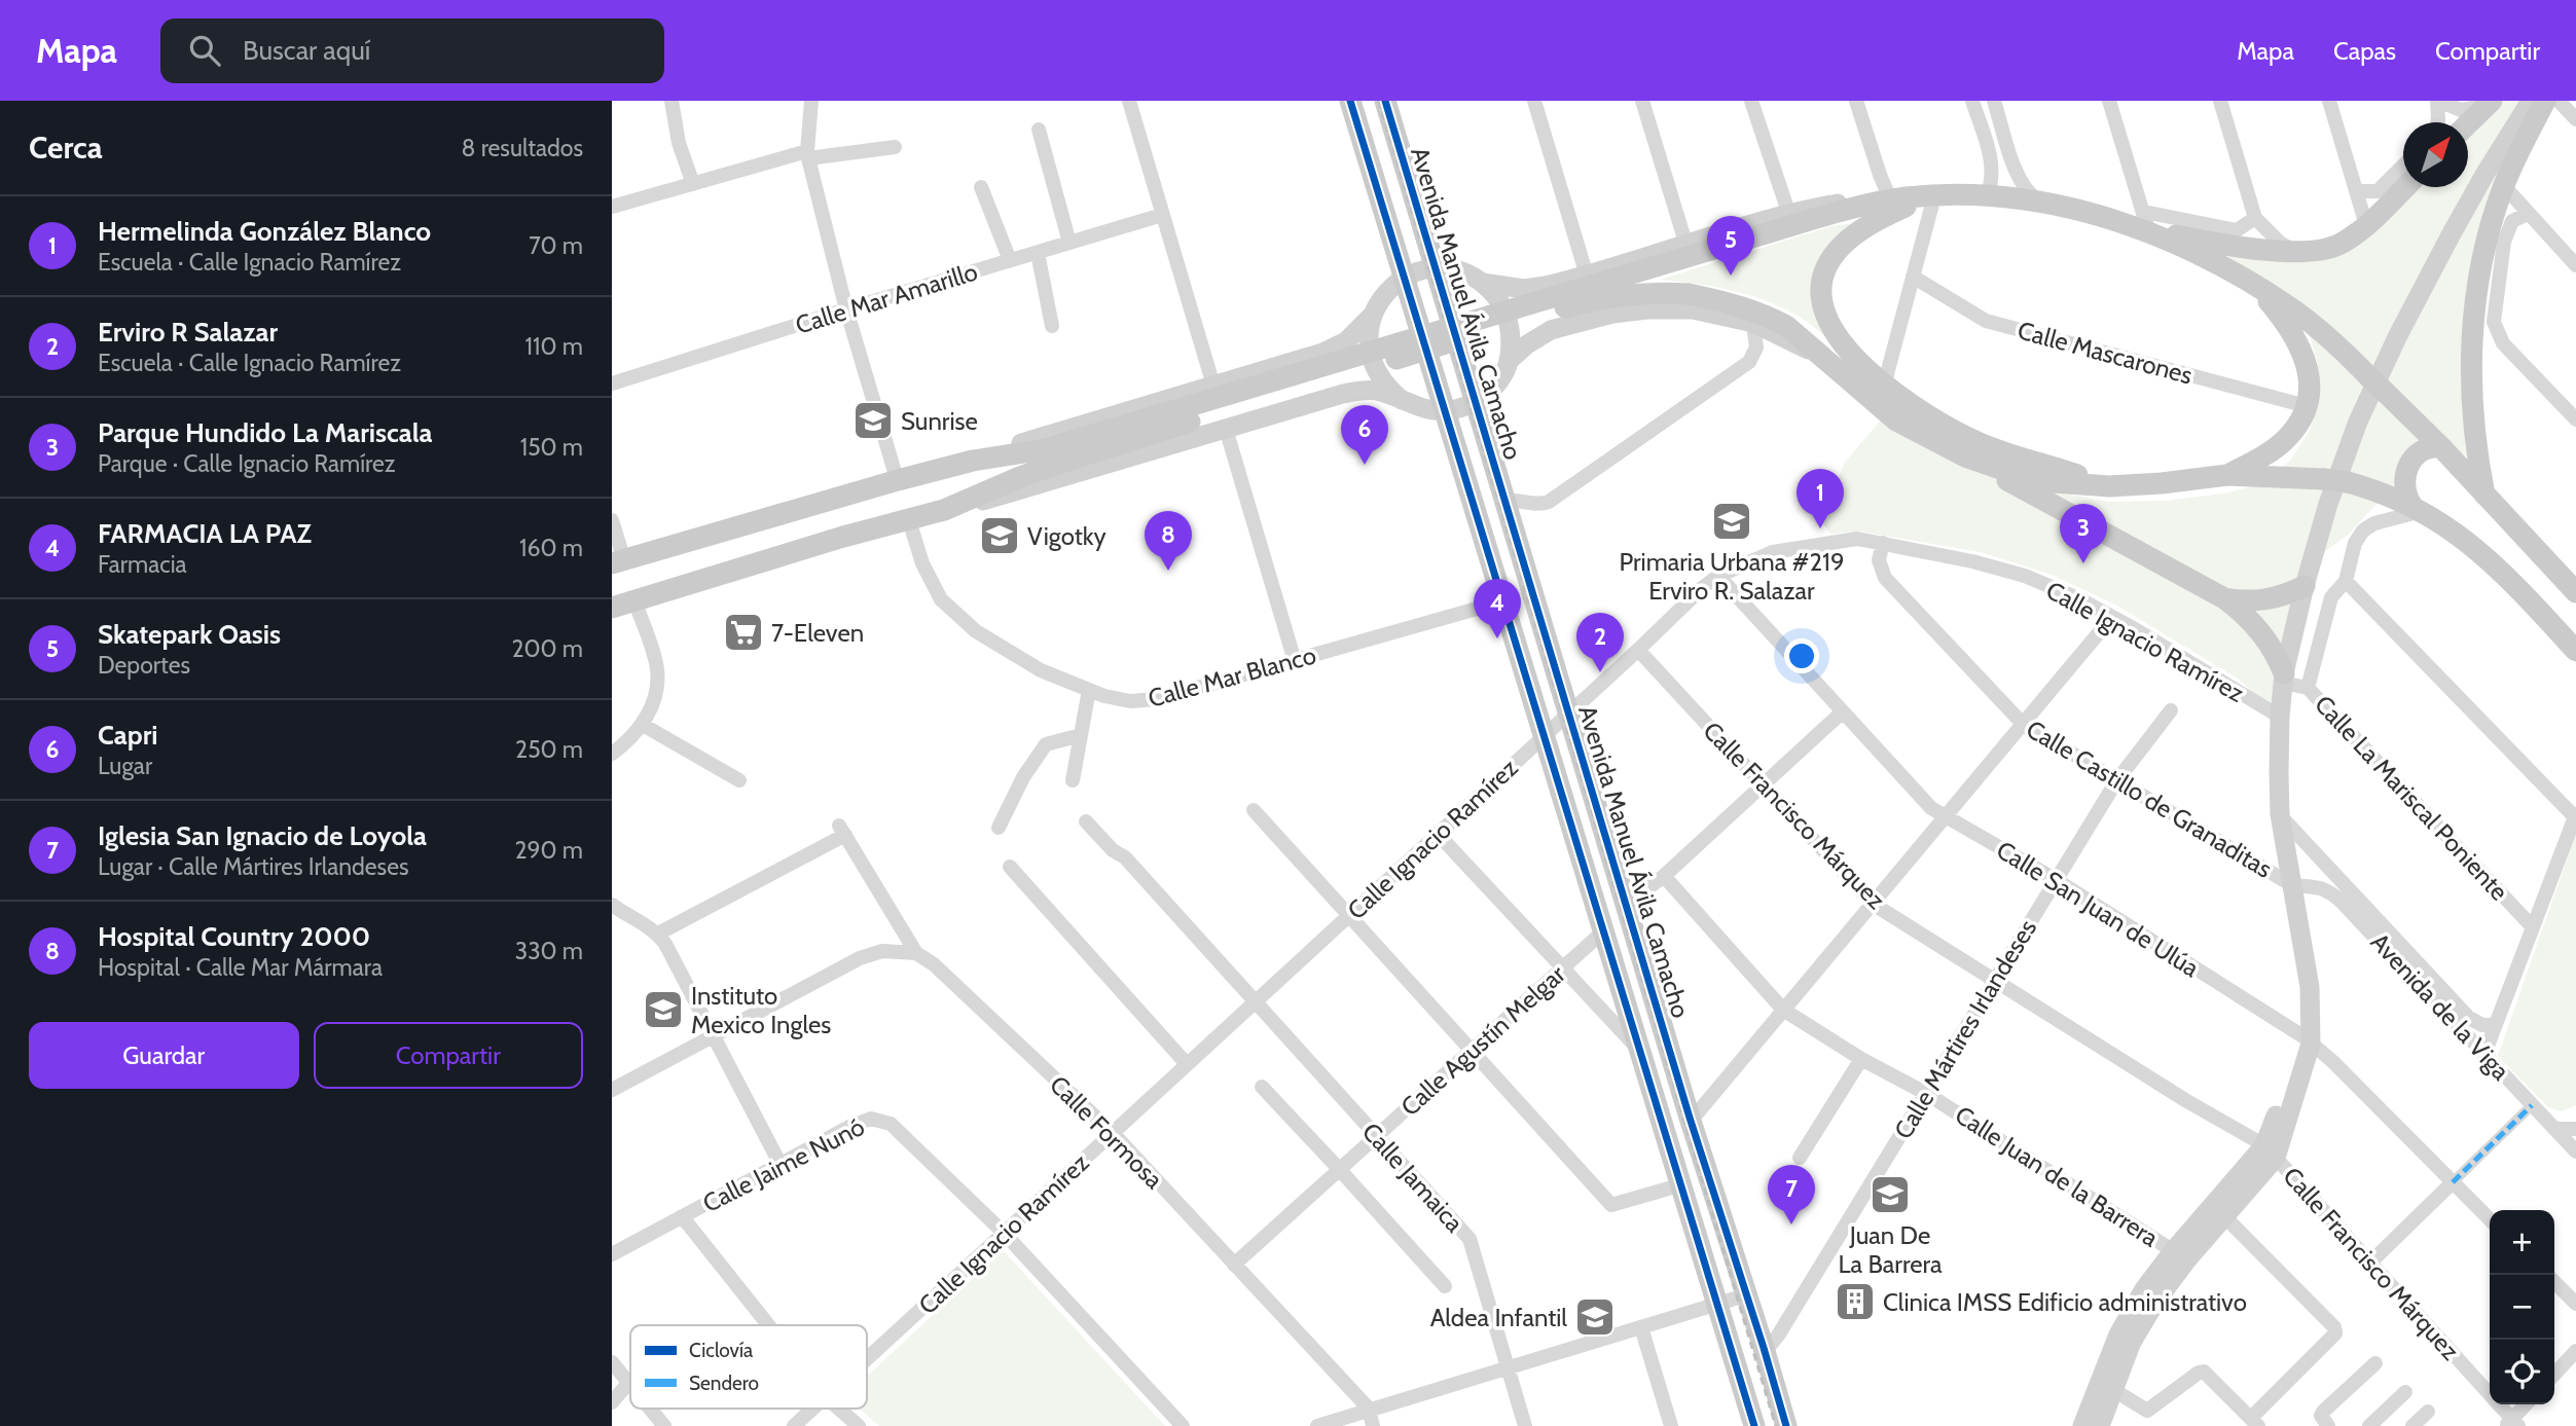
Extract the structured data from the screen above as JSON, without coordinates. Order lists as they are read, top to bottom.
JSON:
{
  "streets": {
    "main road": ["Avenida Manuel Ávila Camacho"],
    "street": [
      "Calle Mar Amarillo",
      "Calle Mascarones",
      "Calle Ignacio Ramírez",
      "Calle Mar Blanco",
      "Calle La Mariscal Poniente",
      "Calle Castillo de Granaditas",
      "Calle Francisco Márquez",
      "Calle San Juan de Ulúa",
      "Avenida de la Viga",
      "Calle Mártires Irlandeses",
      "Calle Agustín Melgar",
      "Calle Formosa",
      "Calle Jaime Nunó",
      "Calle Juan de la Barrera",
      "Calle Jamaica"
    ]
  },
  "crossings": [
    ["Avenida Manuel Ávila Camacho", "Calle Ignacio Ramírez"],
    ["Avenida Manuel Ávila Camacho", "Calle Mar Blanco"],
    ["Avenida Manuel Ávila Camacho", "Calle Mártires Irlandeses"],
    ["Avenida Manuel Ávila Camacho", "Calle Agustín Melgar"],
    ["Calle Ignacio Ramírez", "Calle Castillo de Granaditas"],
    ["Calle Ignacio Ramírez", "Calle Francisco Márquez"],
    ["Calle Ignacio Ramírez", "Calle San Juan de Ulúa"],
    ["Calle Ignacio Ramírez", "Calle Formosa"],
    ["Calle Ignacio Ramírez", "Calle Jaime Nunó"],
    ["Calle Ignacio Ramírez", "Calle Jamaica"],
    ["Calle Castillo de Granaditas", "Avenida de la Viga"],
    ["Calle Castillo de Granaditas", "Calle Mártires Irlandeses"],
    ["Calle Francisco Márquez", "Calle Mártires Irlandeses"],
    ["Calle San Juan de Ulúa", "Calle Mártires Irlandeses"],
    ["Calle Mártires Irlandeses", "Calle Juan de la Barrera"],
    ["Calle Agustín Melgar", "Calle Formosa"],
    ["Calle Agustín Melgar", "Calle Jamaica"]
  ],
  "places": {
    "school or university": [
      "Sunrise",
      "Primaria Urbana #219 Erviro R. Salazar",
      "Vigotky",
      "Instituto Mexico Ingles",
      "Juan De La Barrera",
      "Aldea Infantil"
    ],
    "supermarket": ["7-Eleven"],
    "building": ["Clinica IMSS Edificio administrativo"]
  },
  "legend": ["Ciclovía", "Sendero"],
  "north": "top right",
  "page": {
    "header": "Mapa",
    "search": "Buscar aquí",
    "nav": ["Mapa", "Capas", "Compartir"],
    "heading": ["Cerca", "8 resultados"],
    "list": [
      {
        "mark": "1",
        "name": "Hermelinda González Blanco",
        "note": "Escuela · Calle Ignacio Ramírez",
        "value": "70 m"
      },
      {
        "mark": "2",
        "name": "Erviro R Salazar",
        "note": "Escuela · Calle Ignacio Ramírez",
        "value": "110 m"
      },
      {
        "mark": "3",
        "name": "Parque Hundido La Mariscala",
        "note": "Parque · Calle Ignacio Ramírez",
        "value": "150 m"
      },
      {
        "mark": "4",
        "name": "FARMACIA LA PAZ",
        "note": "Farmacia",
        "value": "160 m"
      },
      {
        "mark": "5",
        "name": "Skatepark Oasis",
        "note": "Deportes",
        "value": "200 m"
      },
      {
        "mark": "6",
        "name": "Capri",
        "note": "Lugar",
        "value": "250 m"
      },
      {
        "mark": "7",
        "name": "Iglesia San Ignacio de Loyola",
        "note": "Lugar · Calle Mártires Irlandeses",
        "value": "290 m"
      },
      {
        "mark": "8",
        "name": "Hospital Country 2000",
        "note": "Hospital · Calle Mar Mármara",
        "value": "330 m"
      }
    ],
    "pins": [
      "5",
      "6",
      "1",
      "3",
      "8",
      "4",
      "2",
      "7"
    ],
    "buttons": ["Guardar", "Compartir"],
    "map_buttons": ["+", "−"]
  }
}
